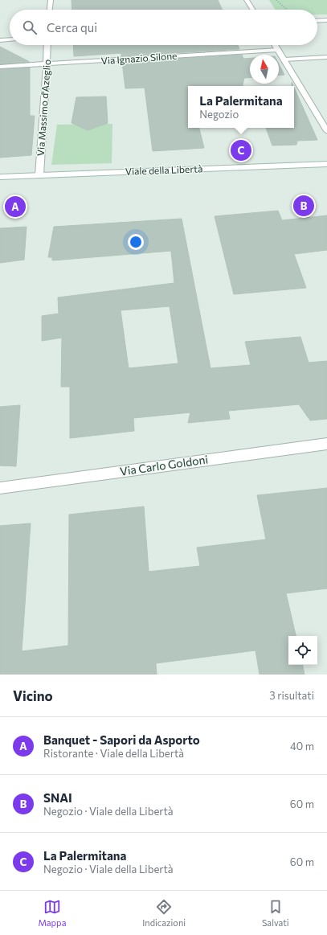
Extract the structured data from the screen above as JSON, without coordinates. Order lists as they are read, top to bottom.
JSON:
{
  "streets": {
    "street": [
      "Via Ignazio Silone",
      "Via Massimo d'Azeglio",
      "Viale della Libertà",
      "Via Carlo Goldoni"
    ]
  },
  "crossings": [
    ["Via Ignazio Silone", "Via Massimo d'Azeglio"],
    ["Via Massimo d'Azeglio", "Viale della Libertà"]
  ],
  "north": "top",
  "page": {
    "search": "Cerca qui",
    "popup": ["La Palermitana", "Negozio"],
    "pins": ["C", "B", "A"],
    "heading": ["Vicino", "3 risultati"],
    "list": [
      {
        "mark": "A",
        "name": "Banquet - Sapori da Asporto",
        "note": "Ristorante · Viale della Libertà",
        "value": "40 m"
      },
      {
        "mark": "B",
        "name": "SNAI",
        "note": "Negozio · Viale della Libertà",
        "value": "60 m"
      },
      {
        "mark": "C",
        "name": "La Palermitana",
        "note": "Negozio · Viale della Libertà",
        "value": "60 m"
      }
    ],
    "nav": ["Mappa", "Indicazioni", "Salvati"]
  }
}
